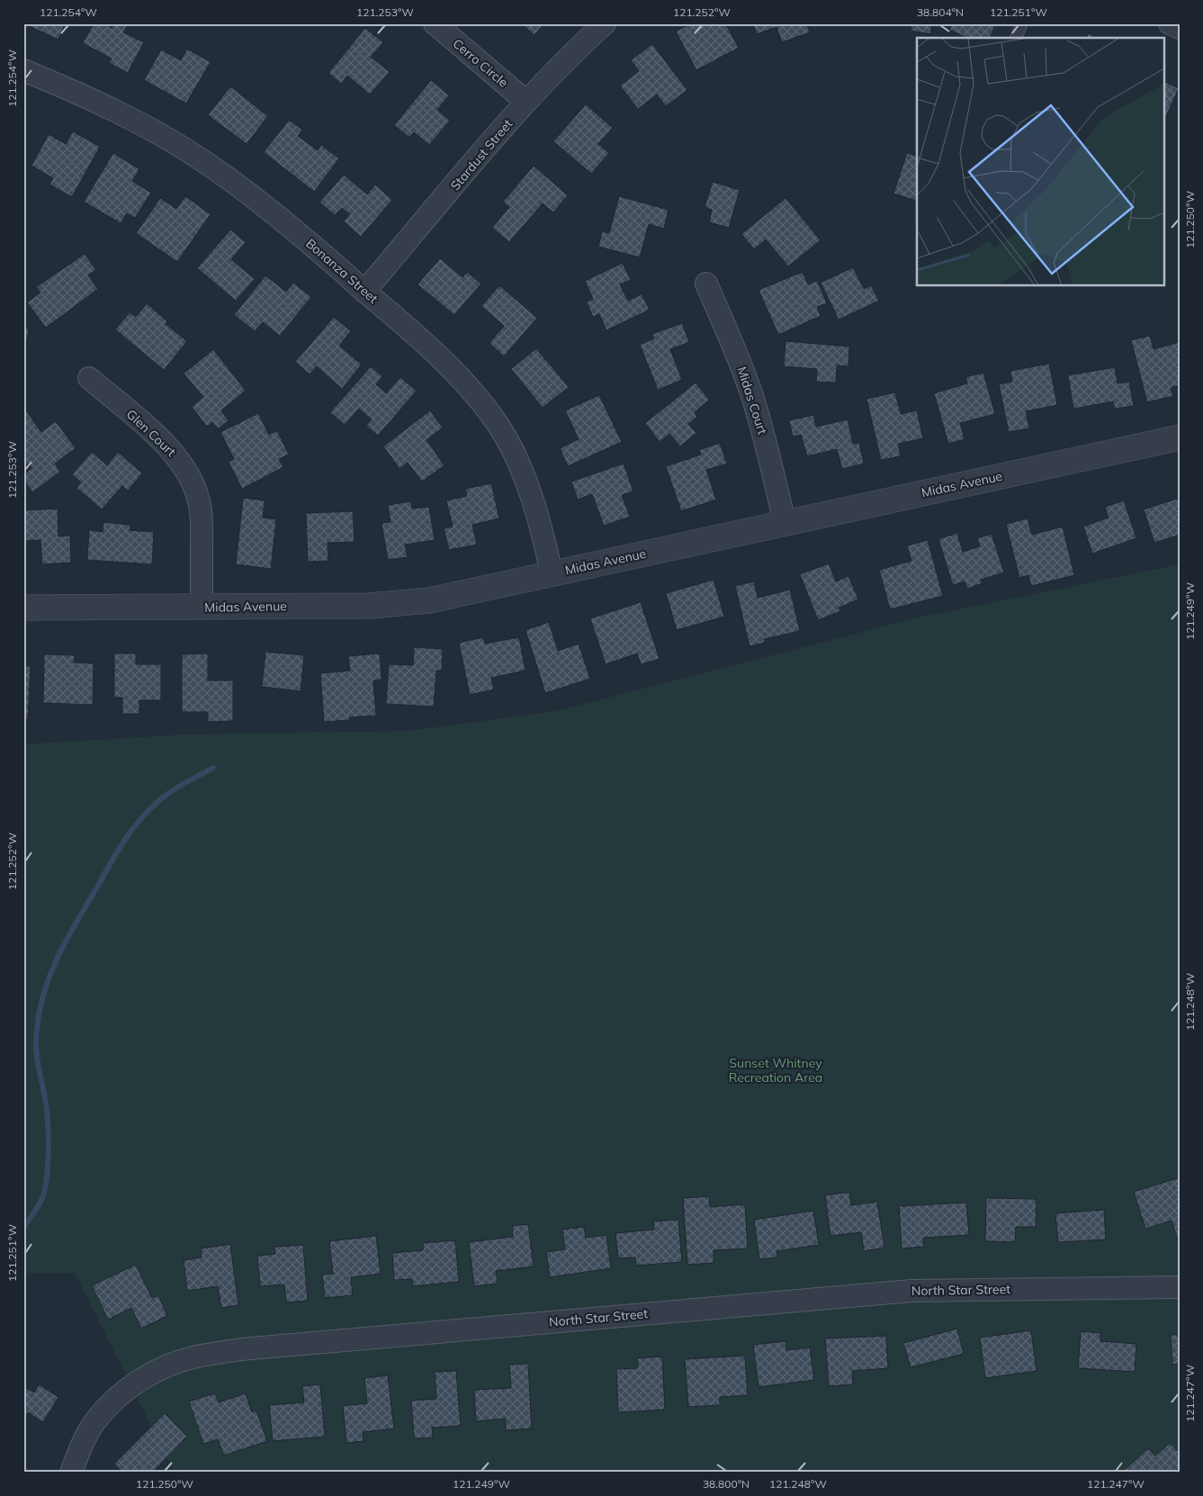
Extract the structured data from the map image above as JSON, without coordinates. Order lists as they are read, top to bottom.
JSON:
{
  "streets": {
    "street": [
      "Cerro Circle",
      "Stardust Street",
      "Bonanza Street",
      "Midas Court",
      "Glen Court",
      "Midas Avenue",
      "North Star Street"
    ]
  },
  "crossings": [
    ["Cerro Circle", "Stardust Street"],
    ["Stardust Street", "Bonanza Street"],
    ["Bonanza Street", "Midas Avenue"],
    ["Midas Court", "Midas Avenue"],
    ["Glen Court", "Midas Avenue"]
  ],
  "parks": ["Sunset Whitney Recreation Area"],
  "coordinates": [
    "121.254°W",
    "121.253°W",
    "121.252°W",
    "38.804°N",
    "121.251°W",
    "121.250°W",
    "121.249°W",
    "121.248°W",
    "121.247°W",
    "38.800°N"
  ]
}
